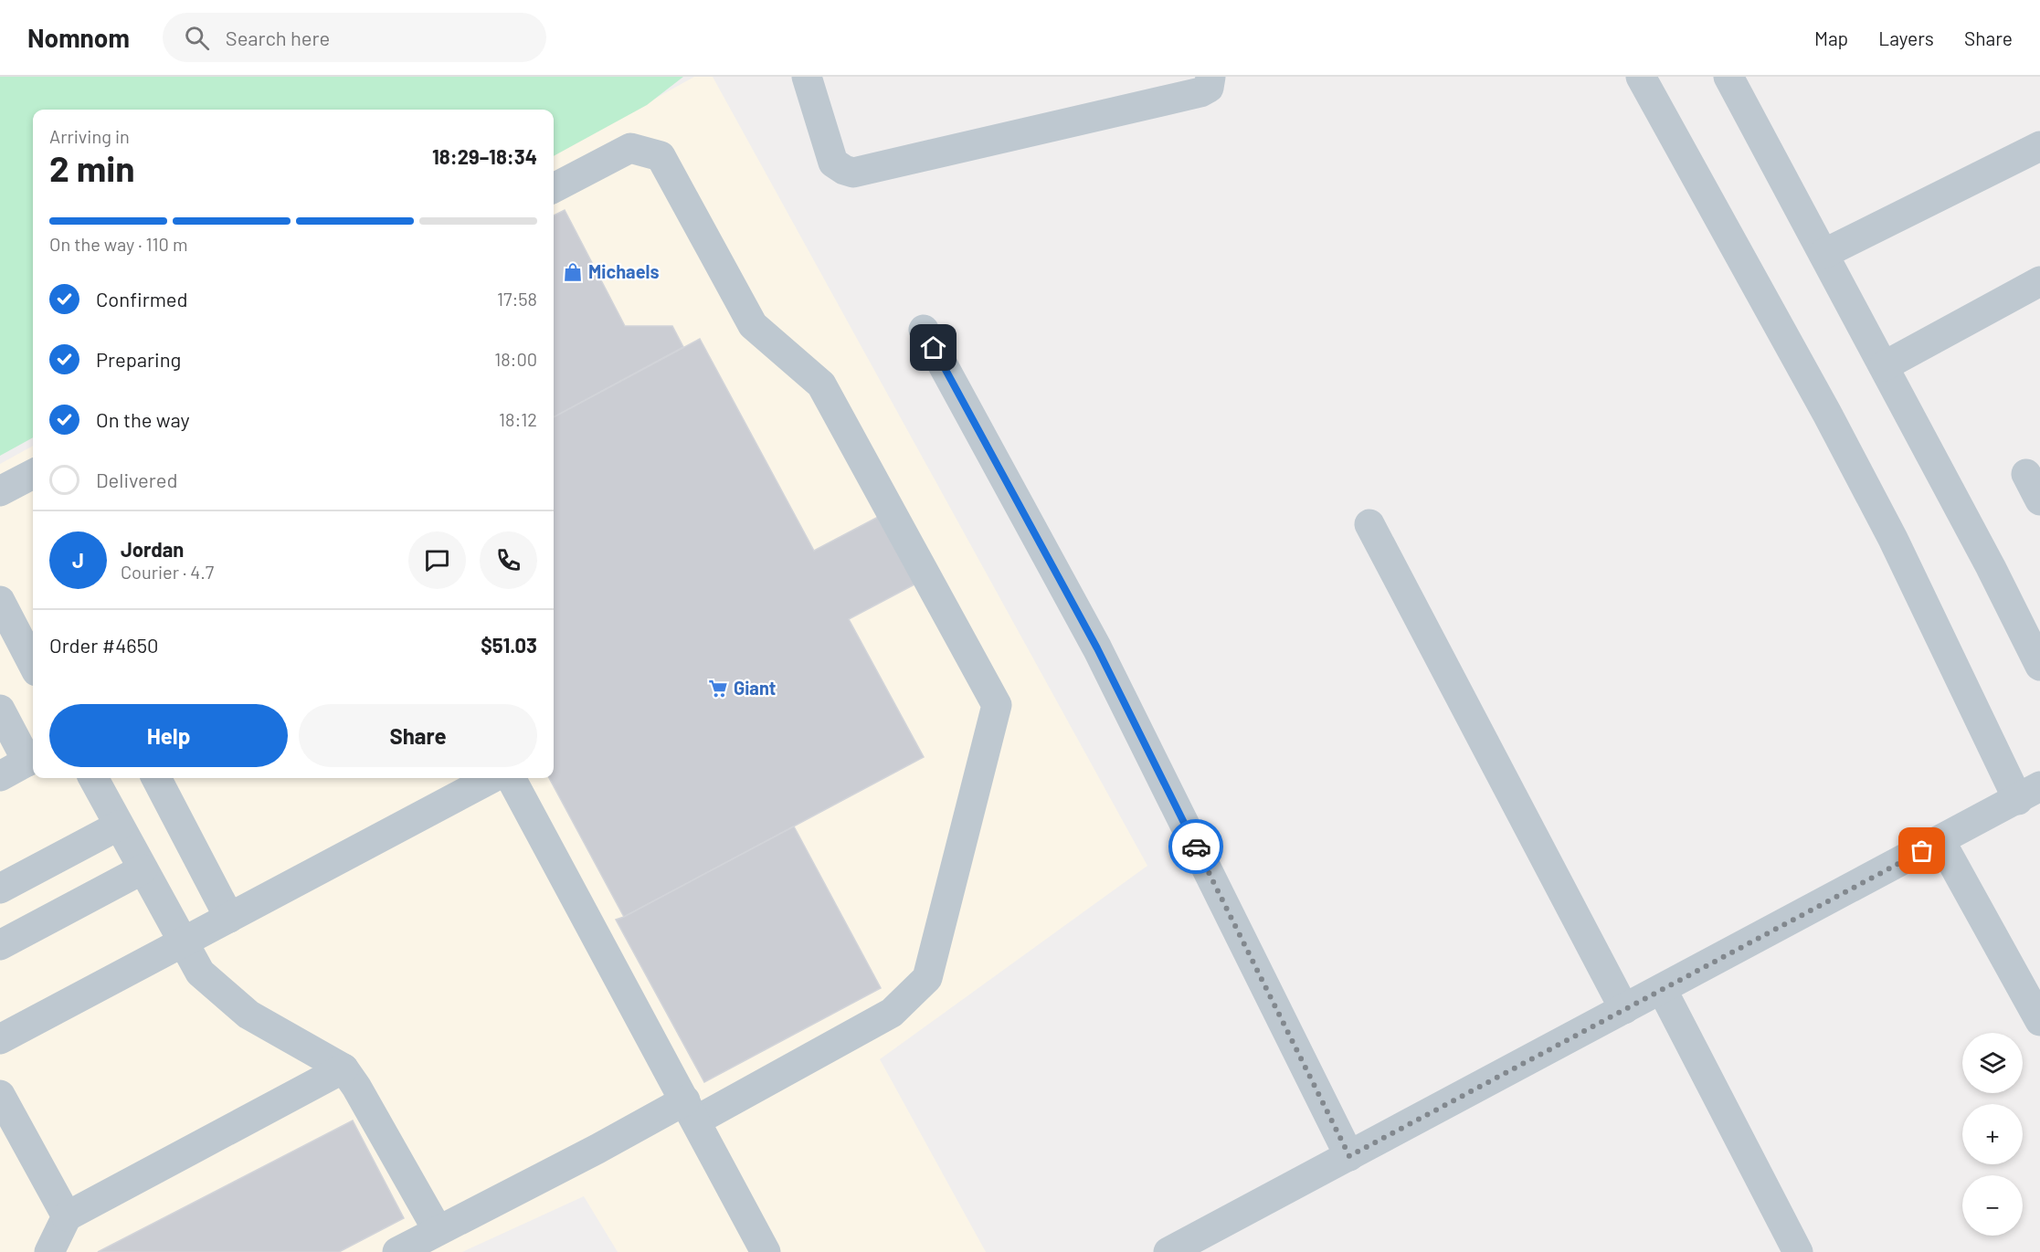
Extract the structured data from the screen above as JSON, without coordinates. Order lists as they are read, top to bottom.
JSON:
{
  "places": {
    "shop": ["Michaels"],
    "supermarket": ["Giant"]
  },
  "page": {
    "header": "Nomnom",
    "search": "Search here",
    "nav": ["Map", "Layers", "Share"],
    "heading": ["2 min", "Arriving in", "18:29–18:34"],
    "panel": [
      "Jordan",
      "Courier · 4.7",
      "Order #4650",
      "$51.03"
    ],
    "bar": "On the way · 110 m",
    "list": [
      ["Confirmed", "17:58"],
      ["Preparing", "18:00"],
      ["On the way", "18:12"],
      "Delivered"
    ],
    "round": "J",
    "buttons": ["Help", "Share"],
    "map_buttons": ["+", "−"]
  }
}
